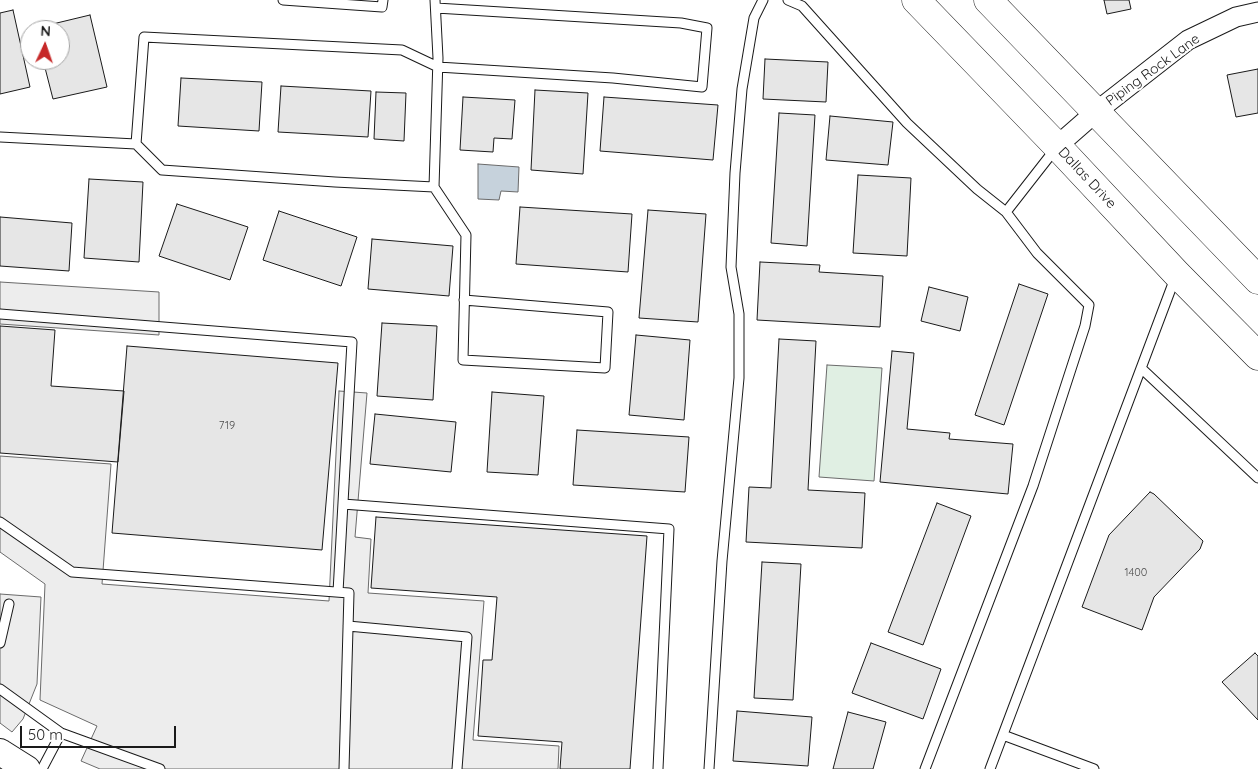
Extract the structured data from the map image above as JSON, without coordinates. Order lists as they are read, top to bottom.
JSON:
{
  "streets": {
    "main road": ["Dallas Drive"],
    "street": ["Piping Rock Lane"]
  },
  "crossings": [
    ["Piping Rock Lane", "Dallas Drive"]
  ],
  "house_numbers": ["719", "1400"],
  "scale_bar": "50 m",
  "north": "top"
}
